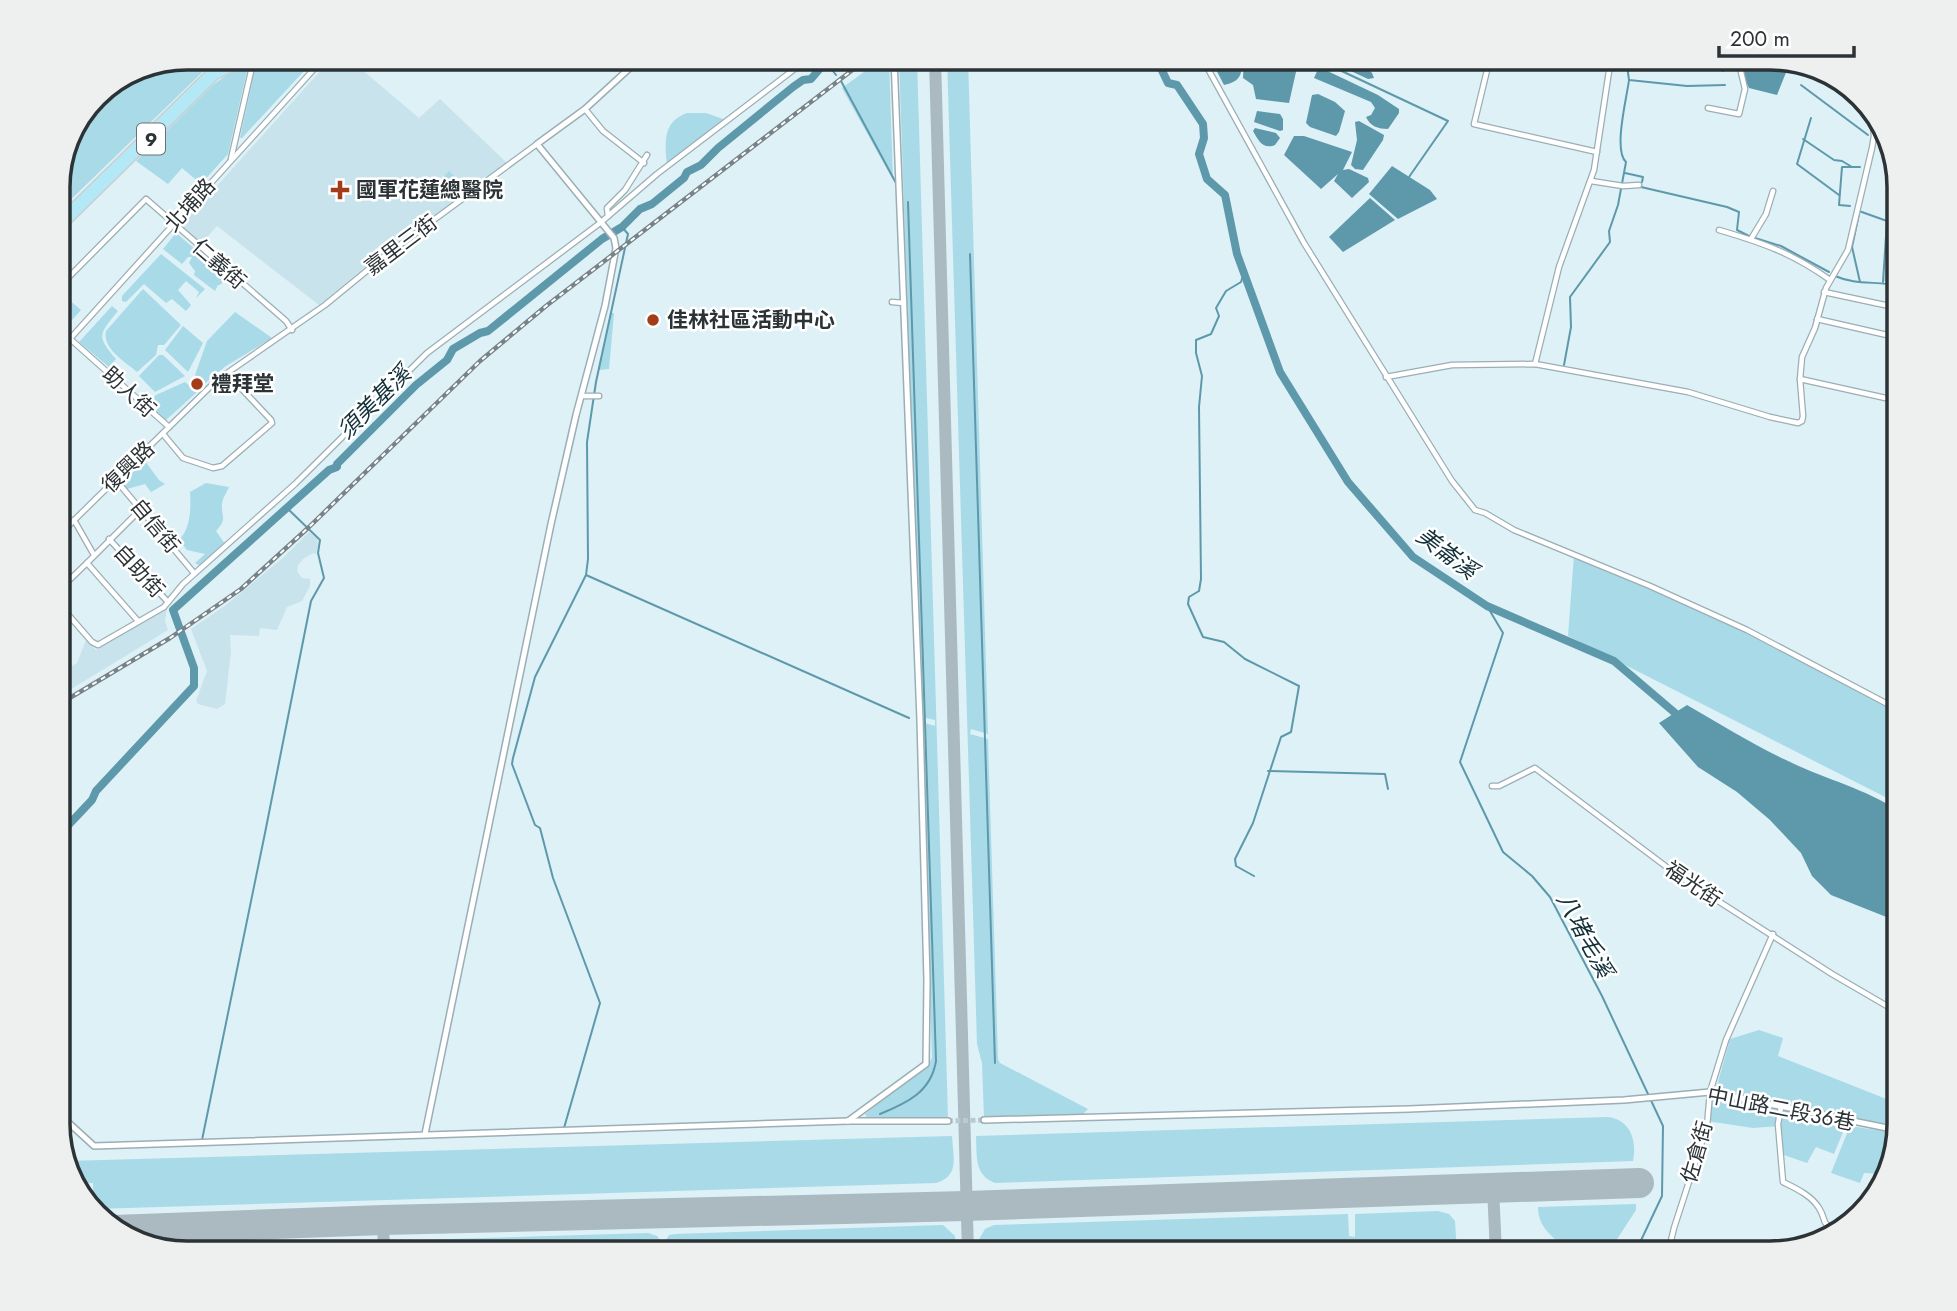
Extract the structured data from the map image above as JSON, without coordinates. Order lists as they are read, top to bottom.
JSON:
{
  "streets": {
    "main road": ["9"],
    "street": [
      "北埔路",
      "嘉里三街",
      "仁義街",
      "助人街",
      "復興路",
      "自信街",
      "自助街",
      "福光街",
      "中山路二段36巷",
      "佐倉街"
    ]
  },
  "crossings": [
    ["北埔路", "仁義街"],
    ["北埔路", "助人街"],
    ["嘉里三街", "仁義街"],
    ["嘉里三街", "助人街"],
    ["嘉里三街", "復興路"],
    ["助人街", "復興路"],
    ["復興路", "自信街"],
    ["福光街", "佐倉街"],
    ["中山路二段36巷", "佐倉街"]
  ],
  "water": ["須美基溪", "美崙溪", "八堵毛溪"],
  "places": {
    "health": ["國軍花蓮總醫院"],
    "other": ["佳林社區活動中心", "禮拜堂"]
  },
  "scale_bar": "200 m"
}
